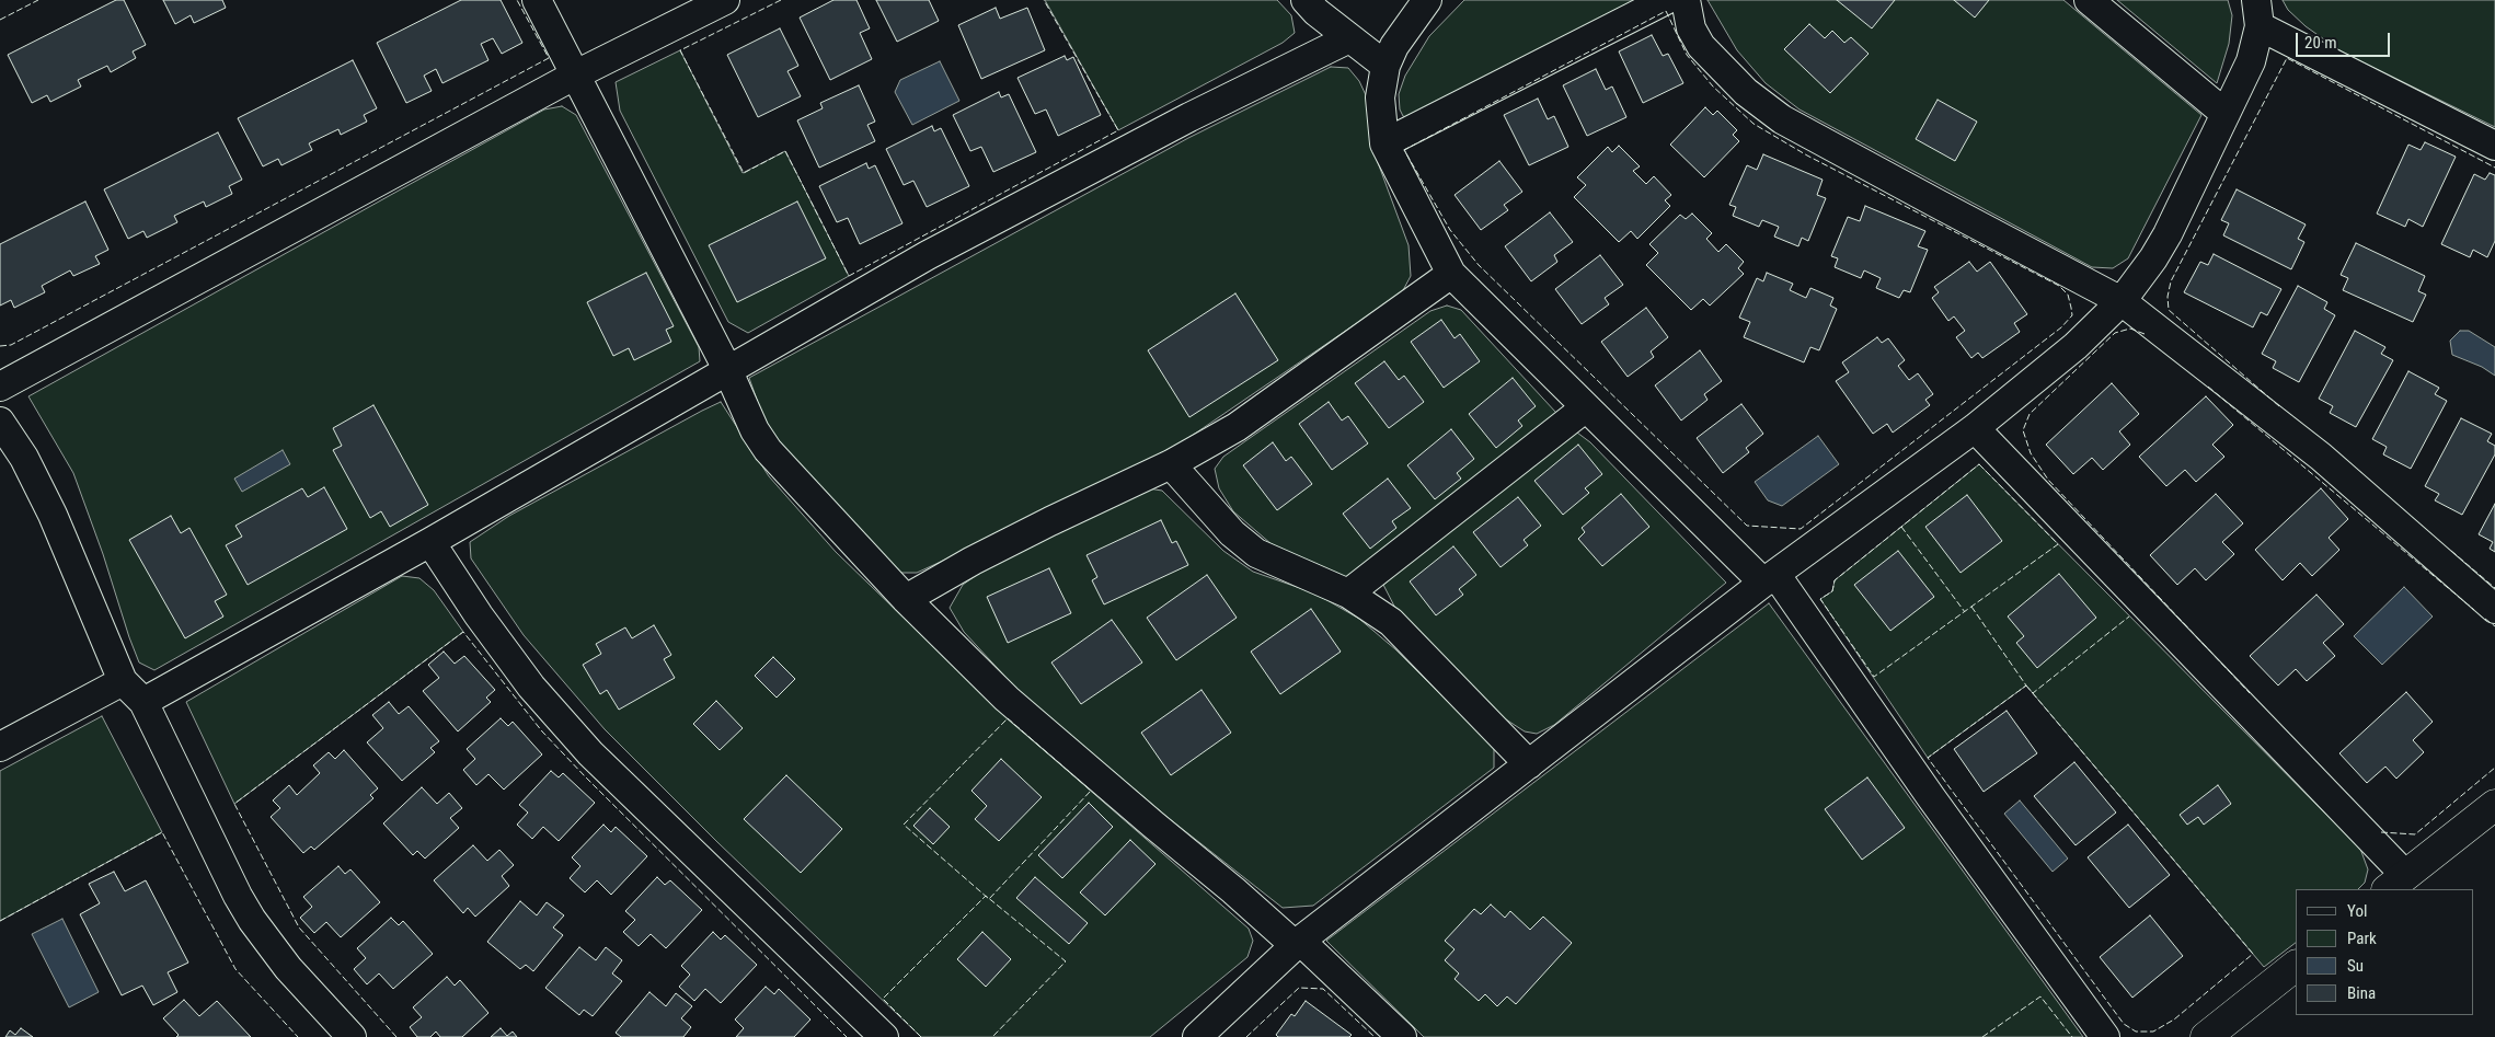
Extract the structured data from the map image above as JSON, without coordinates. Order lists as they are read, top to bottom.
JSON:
{
  "legend": [
    "Yol",
    "Park",
    "Su",
    "Bina"
  ],
  "scale_bar": "20 m"
}
